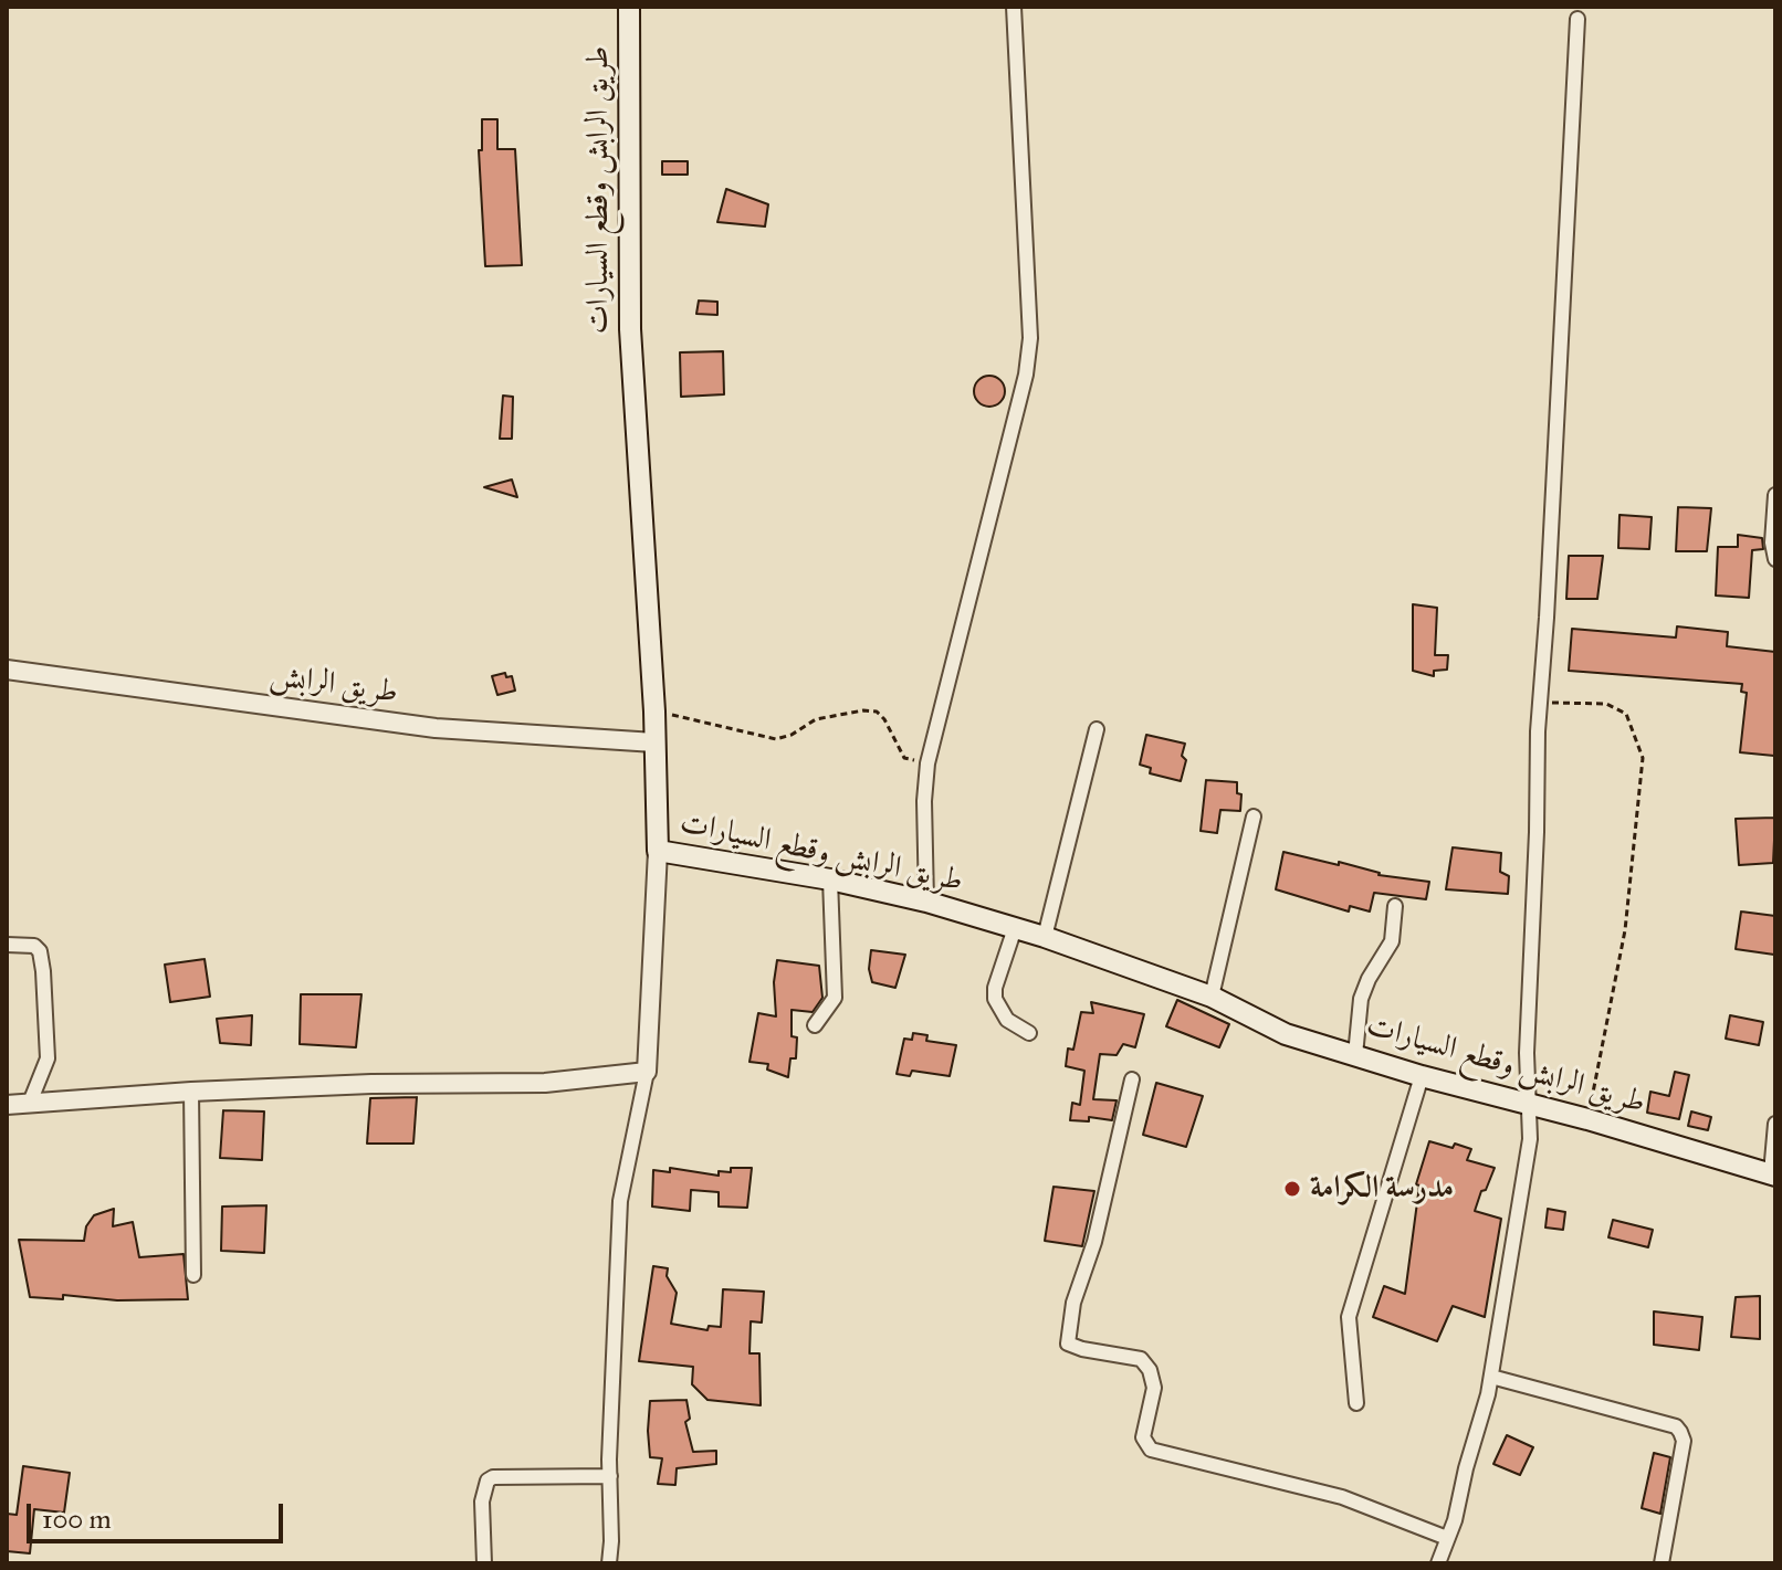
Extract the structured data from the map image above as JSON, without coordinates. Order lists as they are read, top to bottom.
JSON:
{
  "streets": {
    "main road": ["طريق الرابش وقطع السيارات"],
    "street": ["طريق الرابش"]
  },
  "crossings": [
    ["طريق الرابش وقطع السيارات", "طريق الرابش"]
  ],
  "places": ["مدرسة الكرامة"],
  "scale_bar": "100 m"
}
